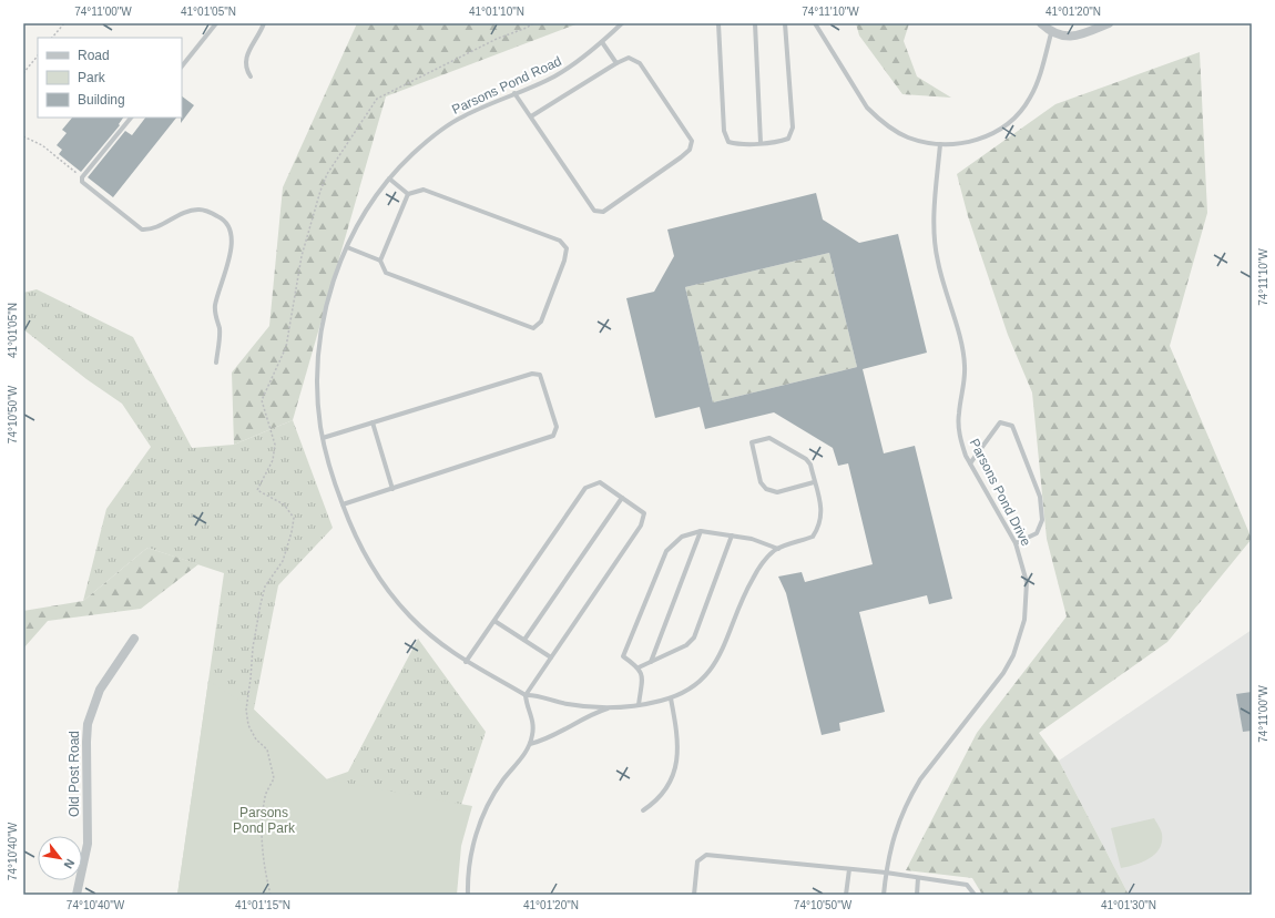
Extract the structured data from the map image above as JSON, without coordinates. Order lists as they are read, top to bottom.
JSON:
{
  "streets": {
    "street": ["Old Post Road"],
    "lane": ["Parsons Pond Road", "Parsons Pond Drive"]
  },
  "parks": ["Parsons Pond Park"],
  "legend": ["Road", "Park", "Building"],
  "north": "bottom right",
  "coordinates": [
    "74°11'00\"W",
    "41°01'05\"N",
    "41°01'10\"N",
    "74°11'10\"W",
    "41°01'20\"N",
    "74°10'50\"W",
    "74°10'40\"W",
    "41°01'15\"N",
    "41°01'30\"N"
  ]
}
